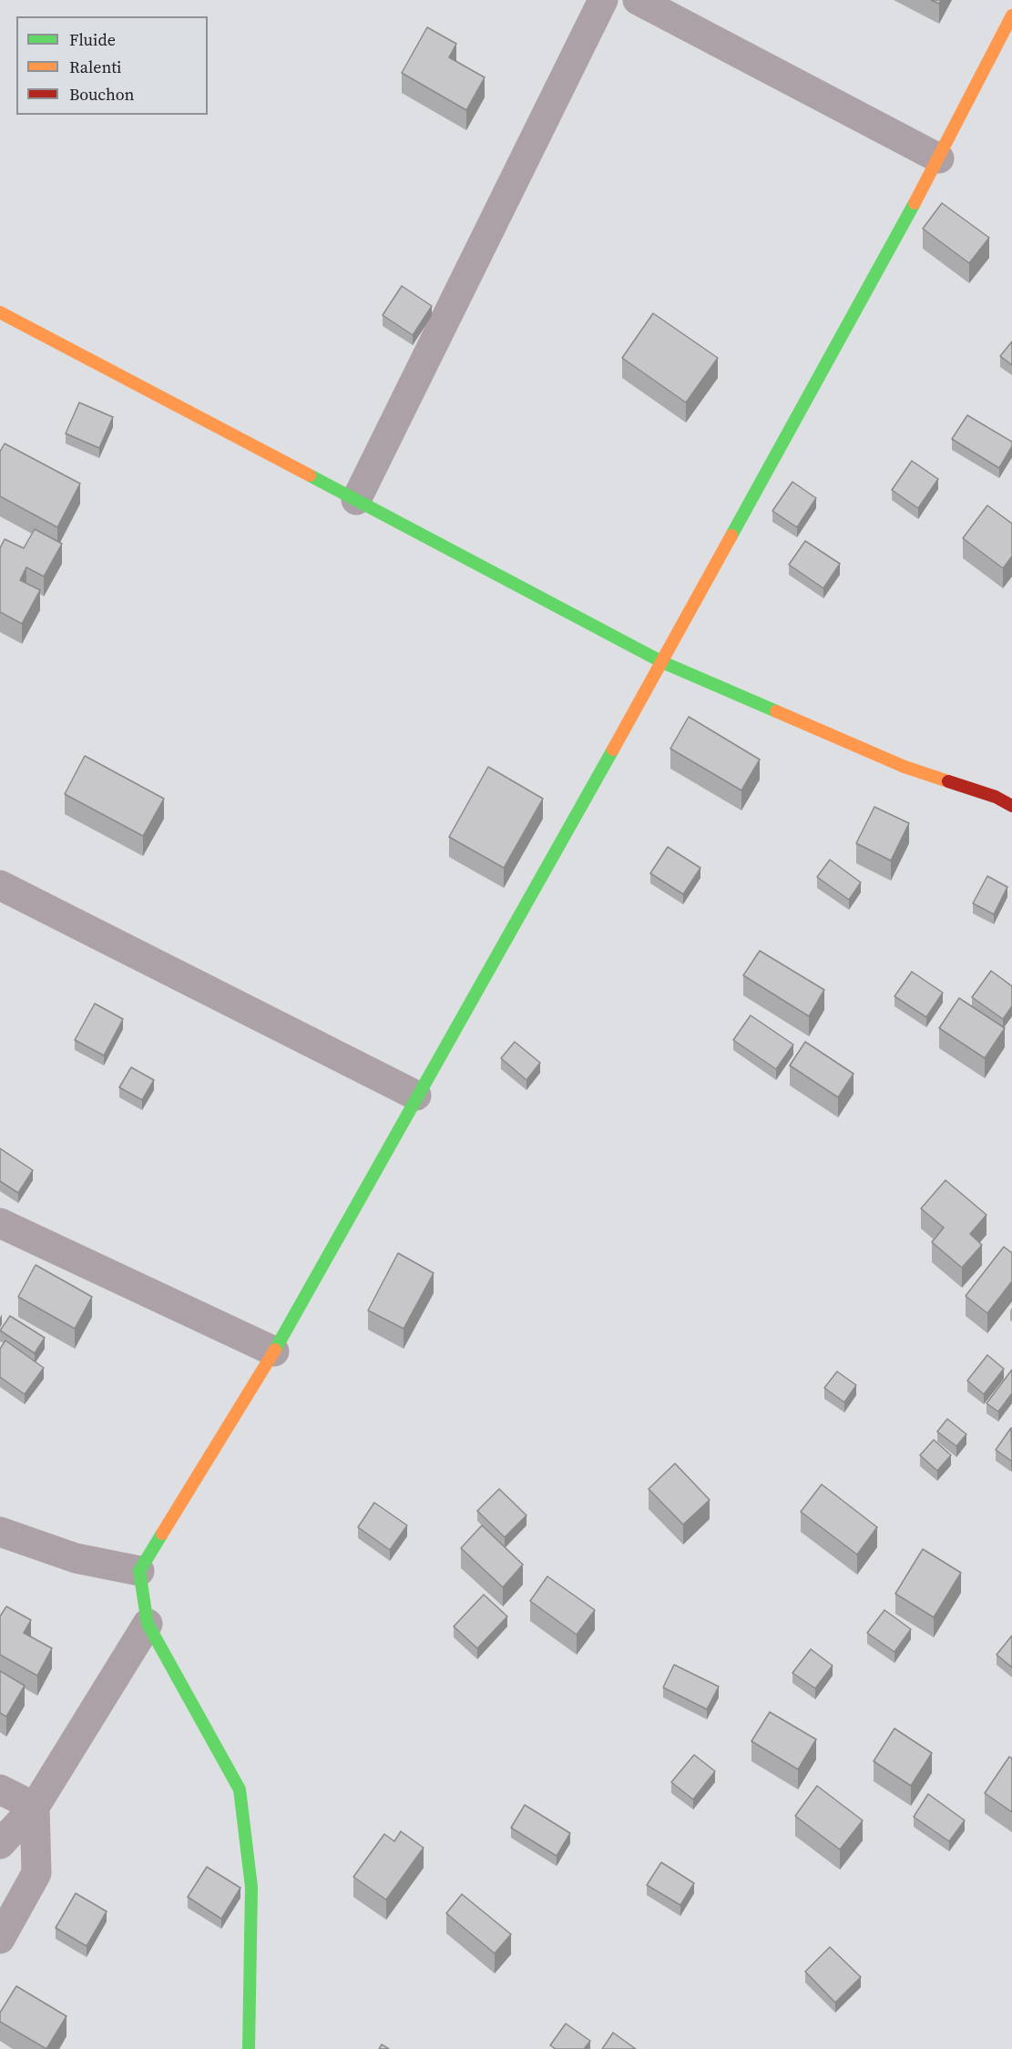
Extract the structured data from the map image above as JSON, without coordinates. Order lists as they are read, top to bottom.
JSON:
{
  "legend": ["Fluide", "Ralenti", "Bouchon"]
}
